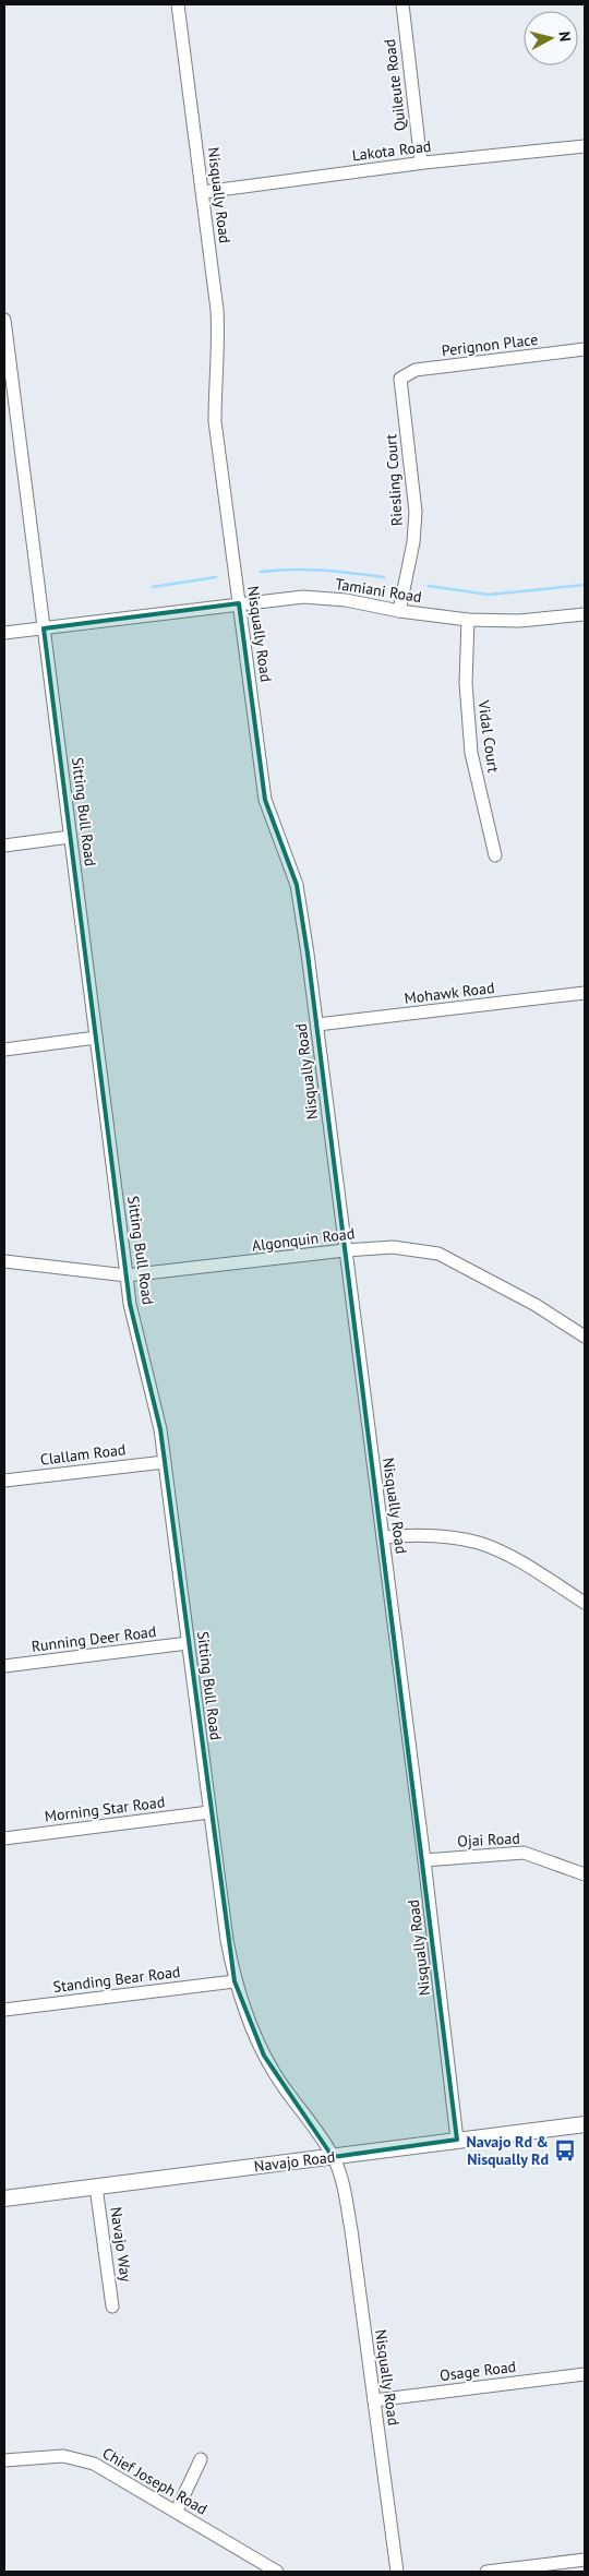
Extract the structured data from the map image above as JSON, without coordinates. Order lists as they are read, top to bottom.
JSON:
{
  "streets": {
    "main road": ["Navajo Road"],
    "street": [
      "Quileute Road",
      "Lakota Road",
      "Nisqually Road",
      "Perignon Place",
      "Riesling Court",
      "Tamiani Road",
      "Vidal Court",
      "Sitting Bull Road",
      "Mohawk Road",
      "Algonquin Road",
      "Clallam Road",
      "Running Deer Road",
      "Morning Star Road",
      "Ojai Road",
      "Standing Bear Road",
      "Navajo Way",
      "Osage Road",
      "Chief Joseph Road"
    ]
  },
  "crossings": [
    ["Quileute Road", "Lakota Road"],
    ["Lakota Road", "Nisqually Road"],
    ["Nisqually Road", "Tamiani Road"],
    ["Nisqually Road", "Sitting Bull Road"],
    ["Nisqually Road", "Mohawk Road"],
    ["Nisqually Road", "Algonquin Road"],
    ["Nisqually Road", "Ojai Road"],
    ["Nisqually Road", "Navajo Road"],
    ["Nisqually Road", "Osage Road"],
    ["Perignon Place", "Riesling Court"],
    ["Riesling Court", "Tamiani Road"],
    ["Tamiani Road", "Vidal Court"],
    ["Tamiani Road", "Sitting Bull Road"],
    ["Sitting Bull Road", "Algonquin Road"],
    ["Sitting Bull Road", "Clallam Road"],
    ["Sitting Bull Road", "Running Deer Road"],
    ["Sitting Bull Road", "Morning Star Road"],
    ["Sitting Bull Road", "Standing Bear Road"],
    ["Sitting Bull Road", "Navajo Road"],
    ["Navajo Road", "Navajo Way"]
  ],
  "places": {
    "bus stop": ["Navajo Rd & Nisqually Rd"]
  },
  "north": "right"
}
